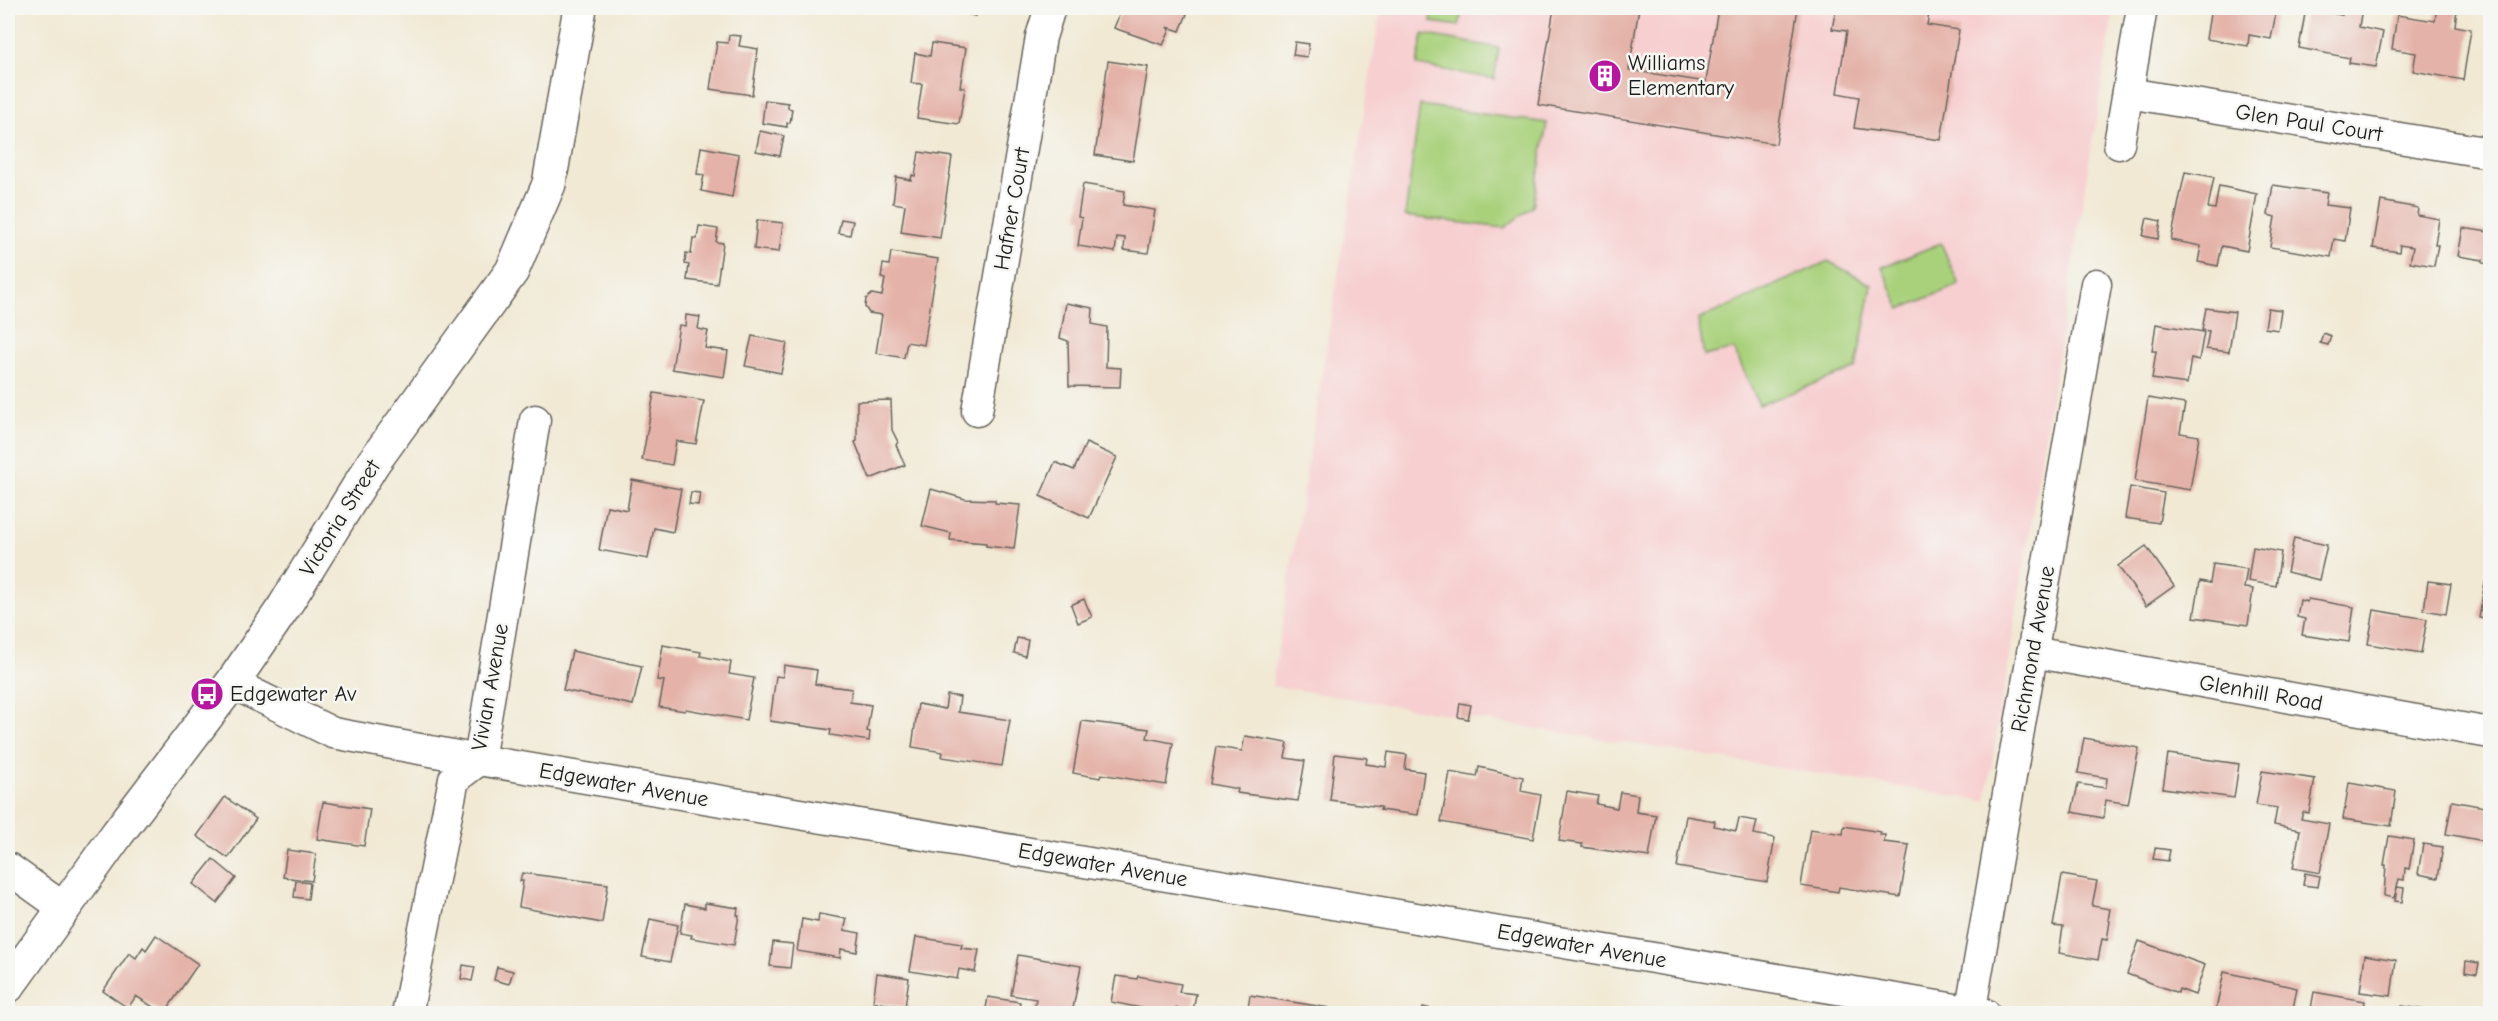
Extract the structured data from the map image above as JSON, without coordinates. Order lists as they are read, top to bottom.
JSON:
{
  "streets": {
    "street": [
      "Glen Paul Court",
      "Hafner Court",
      "Victoria Street",
      "Richmond Avenue",
      "Vivian Avenue",
      "Glenhill Road",
      "Edgewater Avenue"
    ]
  },
  "crossings": [
    ["Victoria Street", "Edgewater Avenue"],
    ["Richmond Avenue", "Glenhill Road"],
    ["Richmond Avenue", "Edgewater Avenue"],
    ["Vivian Avenue", "Edgewater Avenue"]
  ],
  "places": {
    "building": ["Williams Elementary"],
    "bus stop": ["Edgewater Av"]
  }
}
